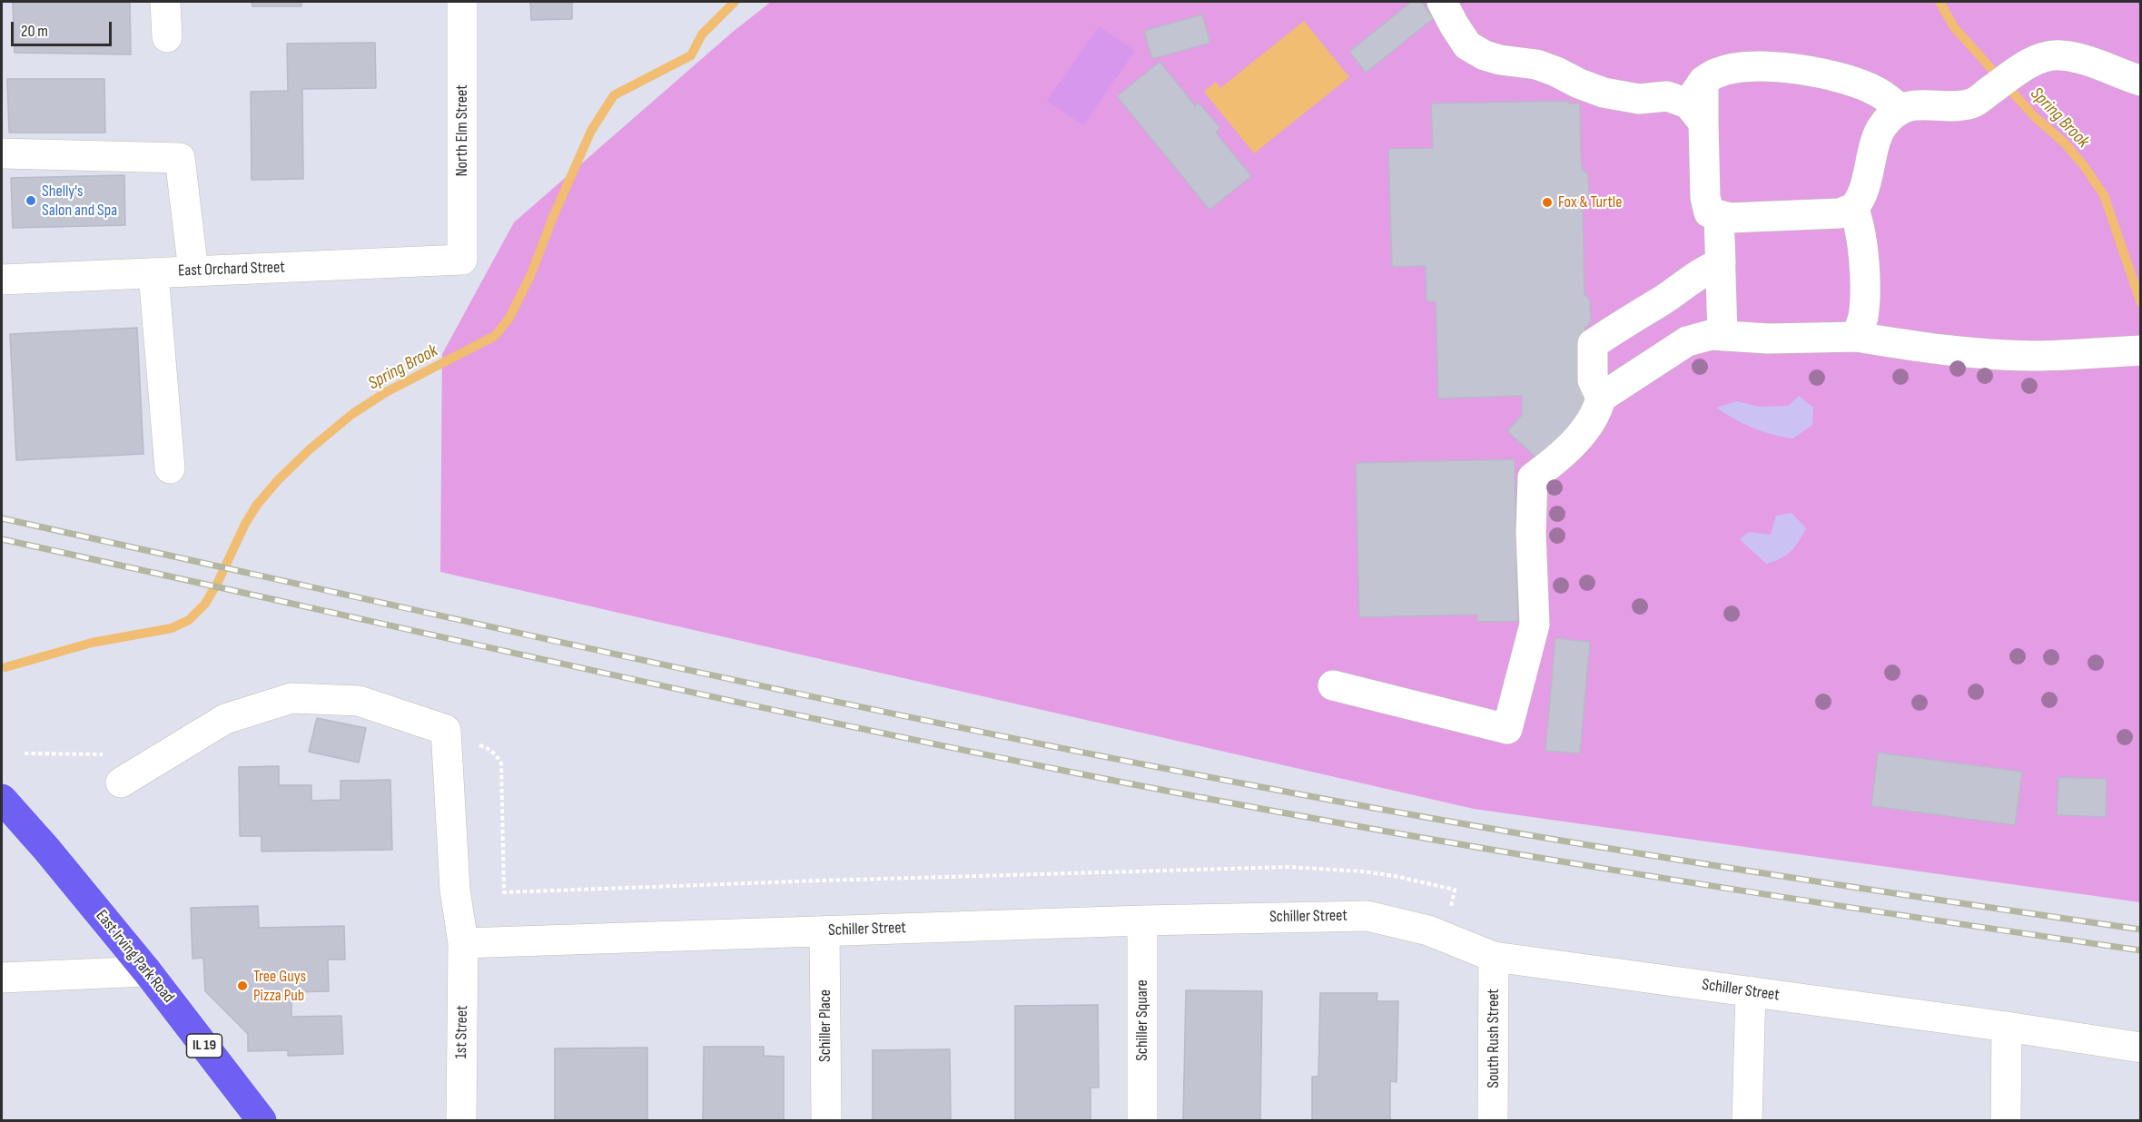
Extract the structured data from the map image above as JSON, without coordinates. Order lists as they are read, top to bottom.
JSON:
{
  "streets": {
    "main road": ["East Irving Park Road", "IL 19"],
    "street": [
      "North Elm Street",
      "East Orchard Street",
      "Schiller Street",
      "Schiller Square",
      "Schiller Place",
      "1st Street",
      "South Rush Street"
    ]
  },
  "crossings": [
    ["North Elm Street", "East Orchard Street"],
    ["Schiller Street", "Schiller Square"],
    ["Schiller Street", "Schiller Place"],
    ["Schiller Street", "1st Street"],
    ["Schiller Street", "South Rush Street"]
  ],
  "water": ["Spring Brook"],
  "places": ["Shelly's Salon and Spa", "Fox & Turtle", "Tree Guys Pizza Pub"],
  "scale_bar": "20 m"
}
